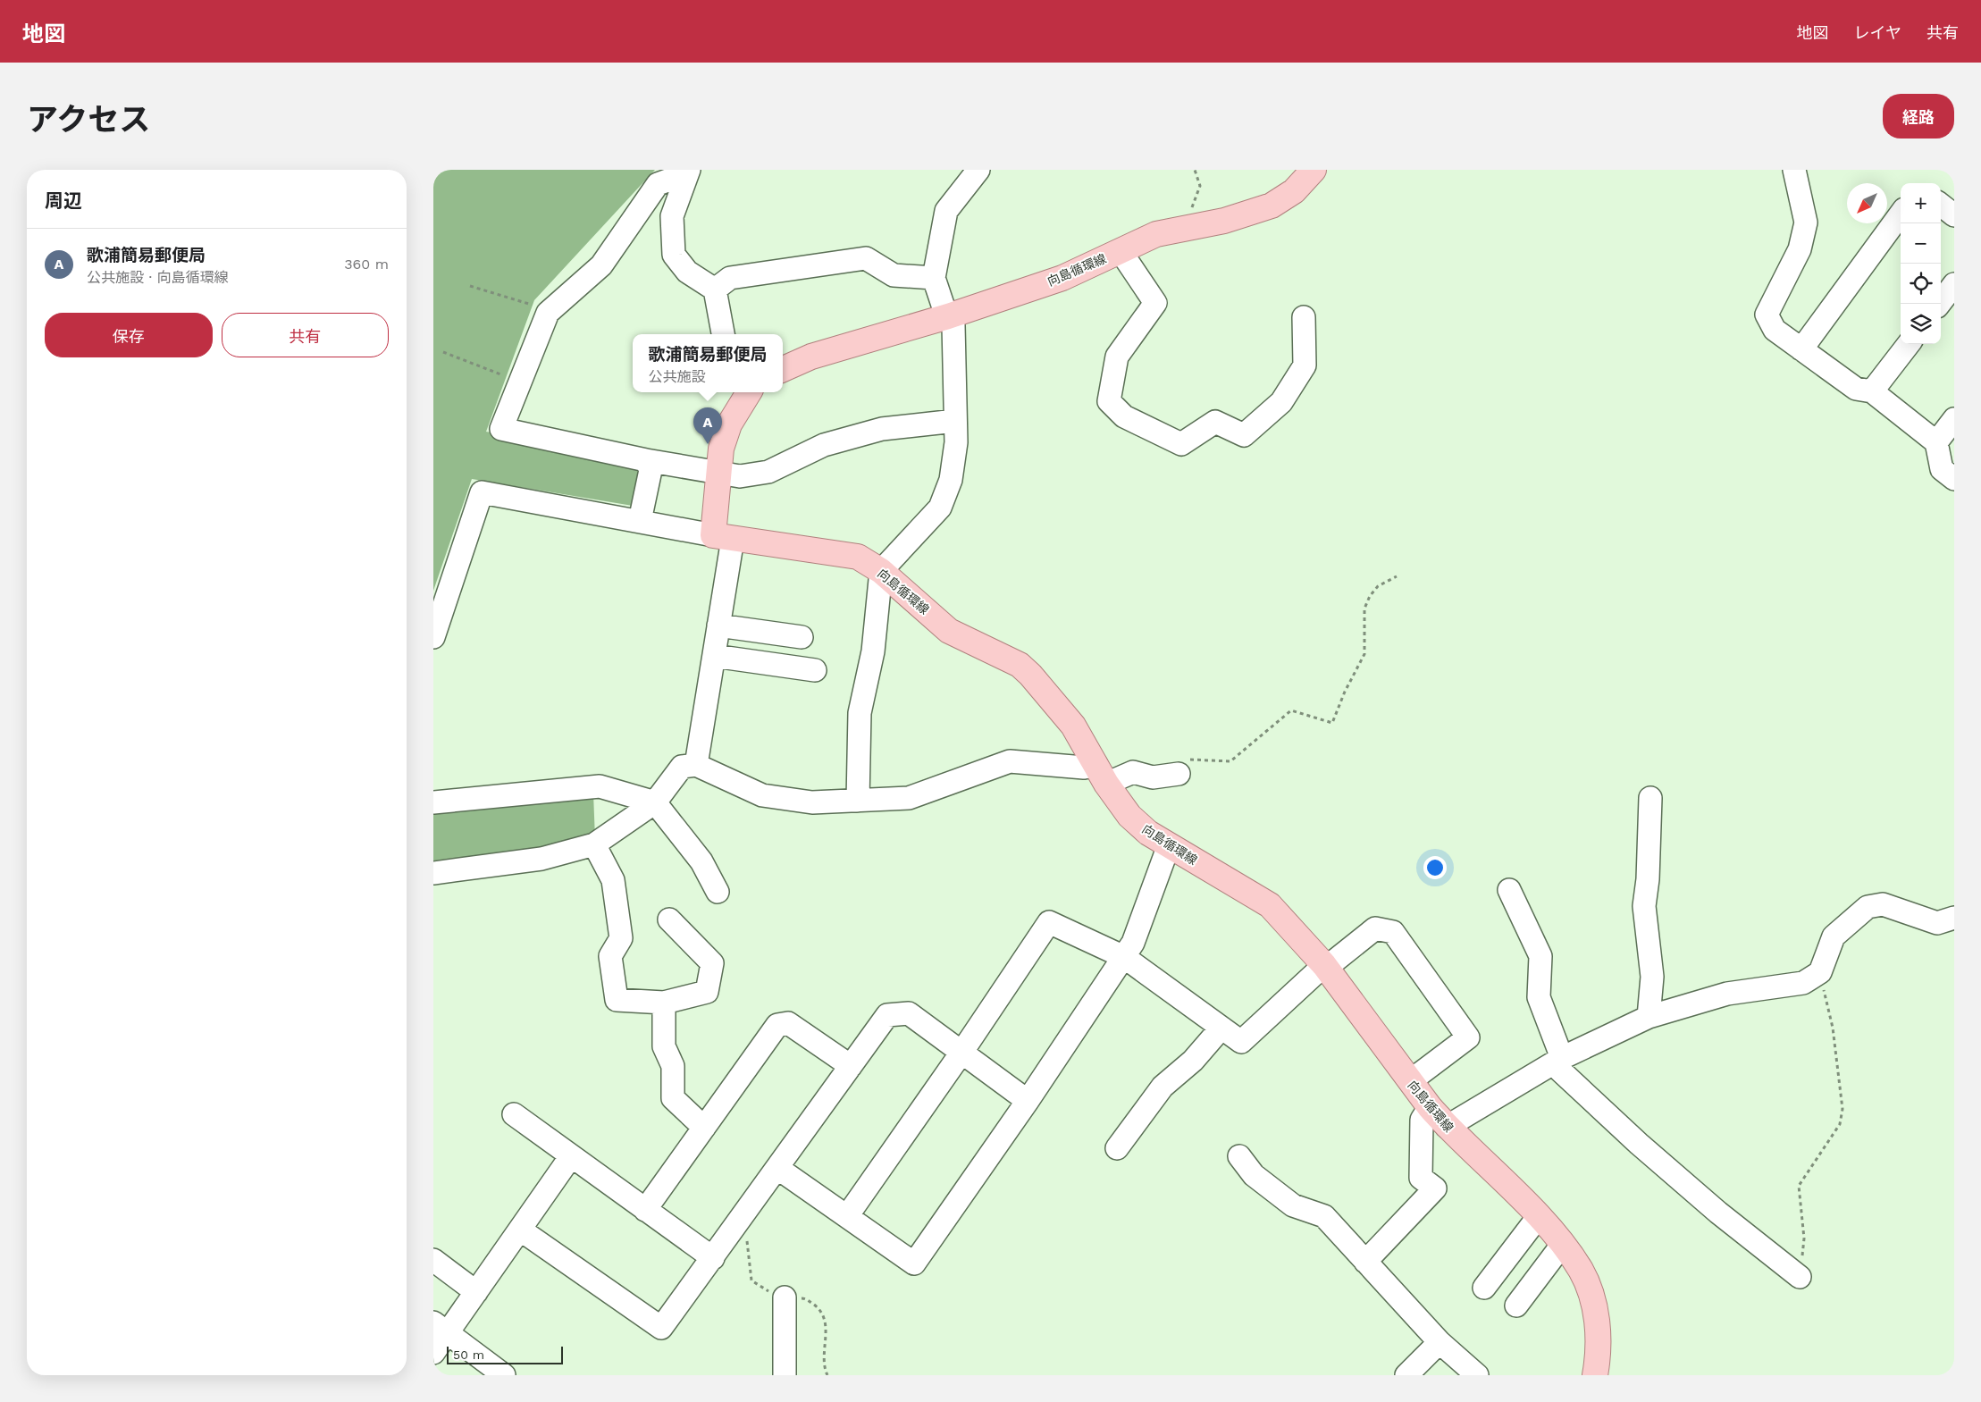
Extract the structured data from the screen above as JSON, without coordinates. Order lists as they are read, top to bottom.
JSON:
{
  "streets": {
    "main road": ["向島循環線"]
  },
  "scale_bar": "50 m",
  "north": "bottom left",
  "page": {
    "header": "地図",
    "nav": ["地図", "レイヤ", "共有"],
    "title": "アクセス",
    "buttons": [
      "経路",
      ["保存", "共有"]
    ],
    "heading": "周辺",
    "map_buttons": ["+", "−"],
    "list": [
      {
        "mark": "A",
        "name": "歌浦簡易郵便局",
        "note": "公共施設 · 向島循環線",
        "value": "360 m"
      }
    ],
    "popup": ["歌浦簡易郵便局", "公共施設"],
    "pins": "A",
    "scale": "50 m"
  }
}
